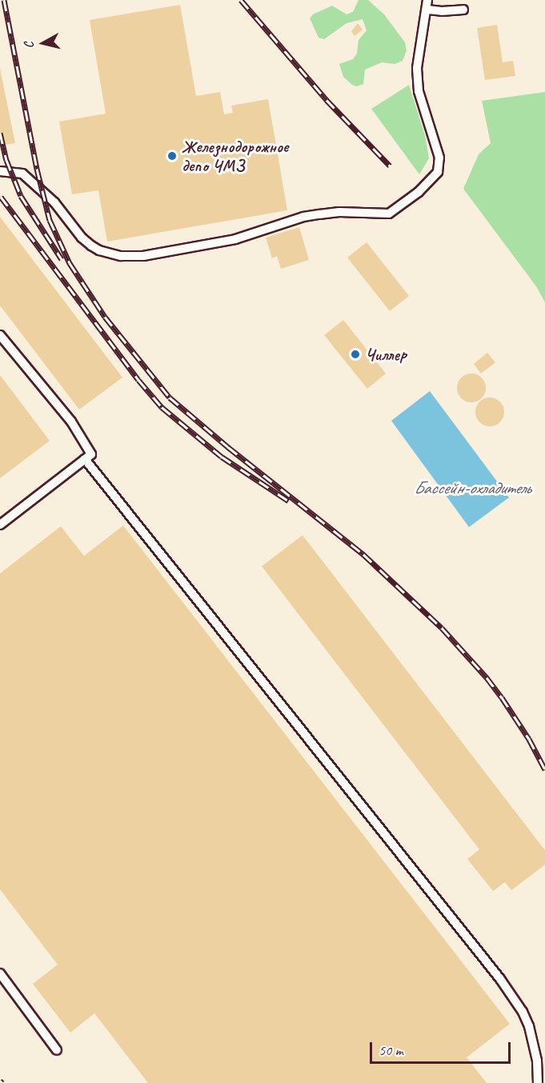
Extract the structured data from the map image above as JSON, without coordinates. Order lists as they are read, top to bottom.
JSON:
{
  "water": ["Бассейн-охладитель"],
  "places": ["Железнодорожное депо ЧМЗ", "Чиллер"],
  "scale_bar": "50 m",
  "north": "left"
}
